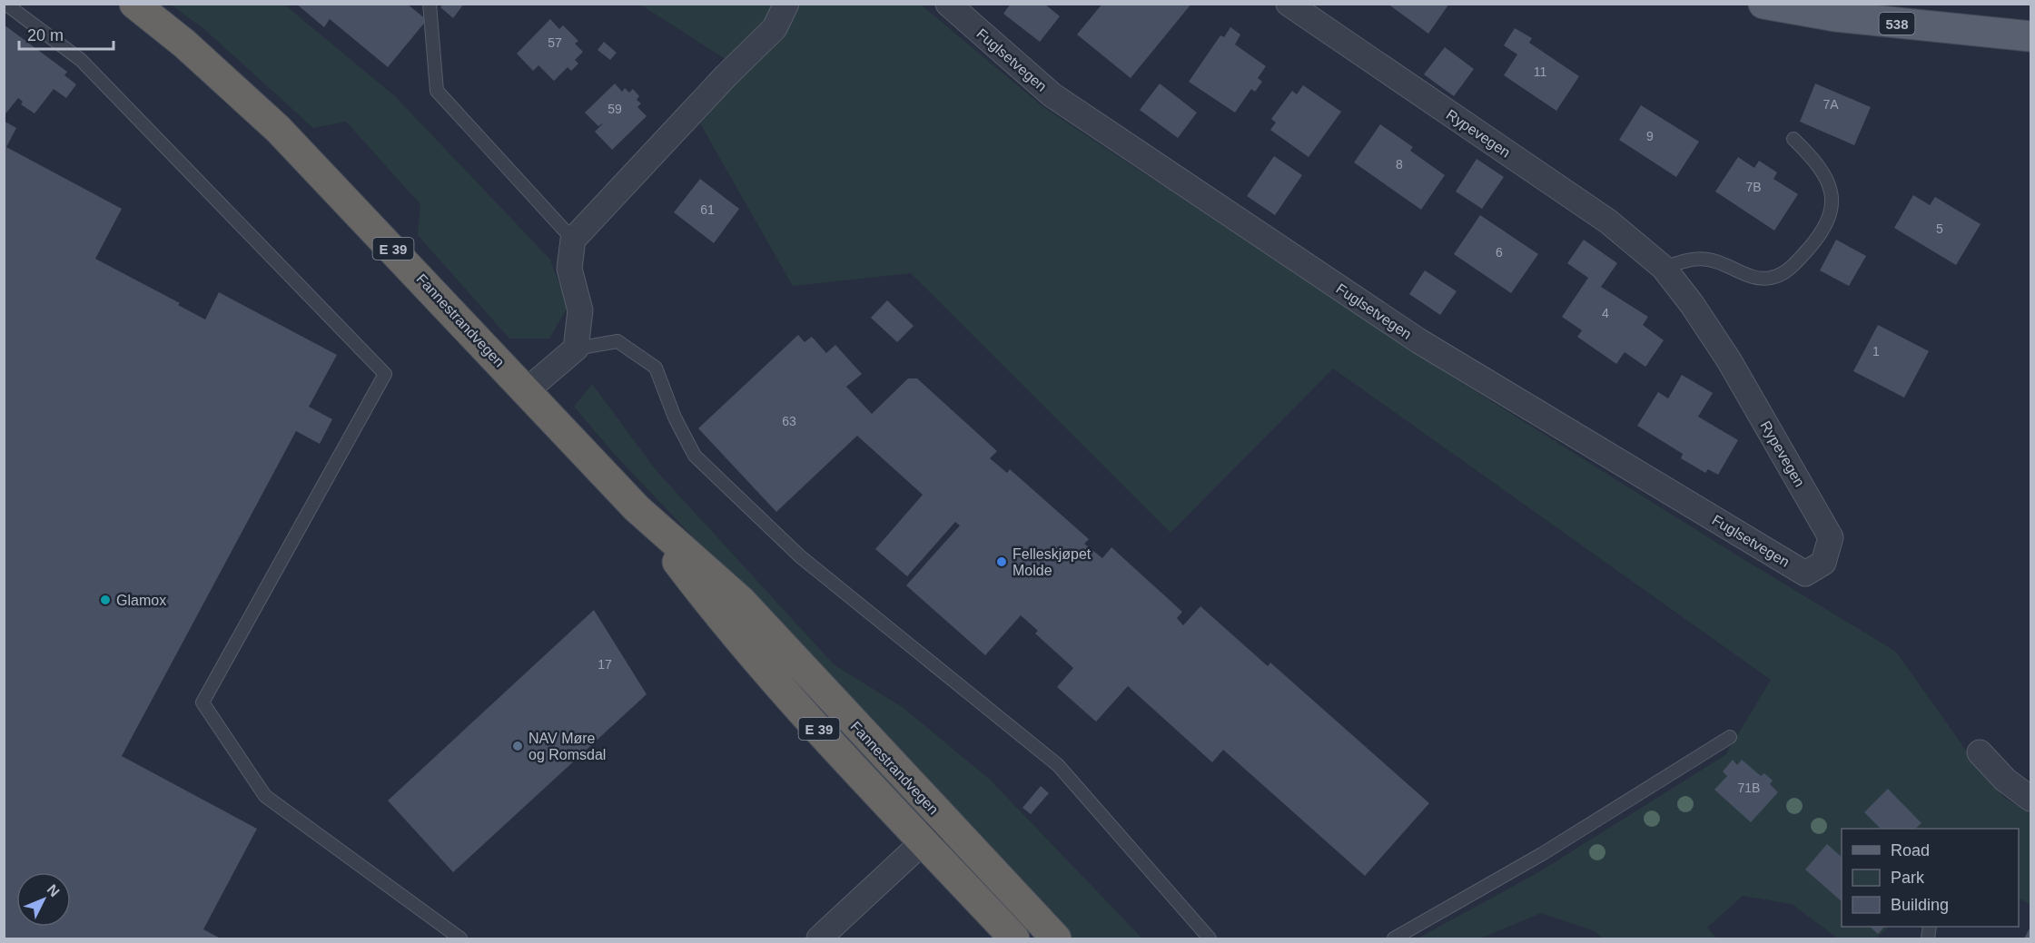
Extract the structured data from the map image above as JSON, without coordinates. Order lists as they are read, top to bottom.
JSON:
{
  "streets": {
    "highway": ["E 39", "Fannestrandvegen"],
    "main road": ["538"],
    "street": ["Fuglsetvegen", "Rypevegen"]
  },
  "crossings": [
    ["Fuglsetvegen", "Rypevegen"]
  ],
  "places": ["Felleskjøpet Molde", "Glamox", "NAV Møre og Romsdal"],
  "house_numbers": [
    "57",
    "11",
    "7A",
    "59",
    "9",
    "8",
    "7B",
    "61",
    "5",
    "6",
    "4",
    "1",
    "63",
    "17",
    "71B"
  ],
  "legend": ["Road", "Park", "Building"],
  "scale_bar": "20 m",
  "north": "top right"
}
